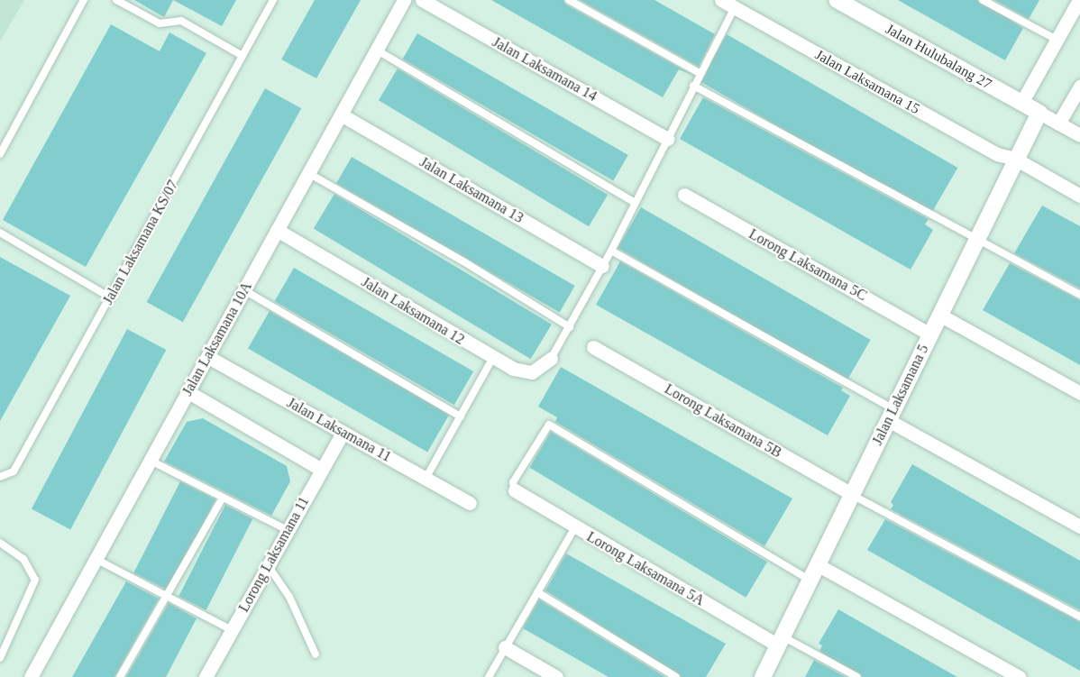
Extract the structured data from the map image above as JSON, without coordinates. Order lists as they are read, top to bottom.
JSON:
{
  "streets": {
    "street": [
      "Jalan Hulubalang 27",
      "Jalan Laksamana 14",
      "Jalan Laksamana 15",
      "Jalan Laksamana 13",
      "Lorong Laksamana 5C",
      "Jalan Laksamana 12",
      "Jalan Laksamana 10A",
      "Jalan Laksamana 5",
      "Lorong Laksamana 5B",
      "Jalan Laksamana 11",
      "Lorong Laksamana 11",
      "Lorong Laksamana 5A"
    ],
    "lane": ["Jalan Laksamana KS/07"]
  },
  "crossings": [
    ["Jalan Hulubalang 27", "Jalan Laksamana 5"],
    ["Jalan Laksamana 15", "Jalan Laksamana 5"],
    ["Jalan Laksamana 13", "Jalan Laksamana 10A"],
    ["Lorong Laksamana 5C", "Jalan Laksamana 5"],
    ["Jalan Laksamana 12", "Jalan Laksamana 10A"],
    ["Jalan Laksamana 10A", "Jalan Laksamana 11"],
    ["Jalan Laksamana 5", "Lorong Laksamana 5B"],
    ["Jalan Laksamana 5", "Lorong Laksamana 5A"],
    ["Jalan Laksamana 11", "Lorong Laksamana 11"]
  ]
}
